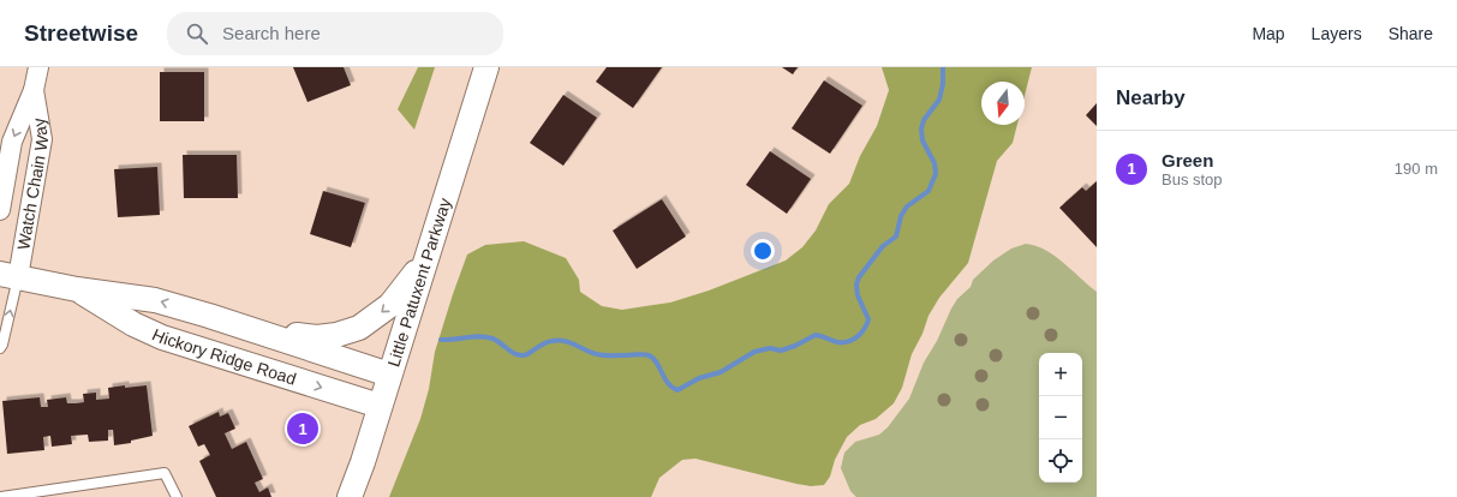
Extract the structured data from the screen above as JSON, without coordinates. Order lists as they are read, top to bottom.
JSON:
{
  "streets": {
    "street": ["Watch Chain Way", "Little Patuxent Parkway", "Hickory Ridge Road"]
  },
  "crossings": [
    ["Watch Chain Way", "Hickory Ridge Road"],
    ["Little Patuxent Parkway", "Hickory Ridge Road"]
  ],
  "north": "bottom",
  "page": {
    "header": "Streetwise",
    "search": "Search here",
    "nav": ["Map", "Layers", "Share"],
    "heading": "Nearby",
    "list": [
      {
        "mark": "1",
        "name": "Green",
        "note": "Bus stop",
        "value": "190 m"
      }
    ],
    "map_buttons": ["+", "−"],
    "pins": "1"
  }
}
